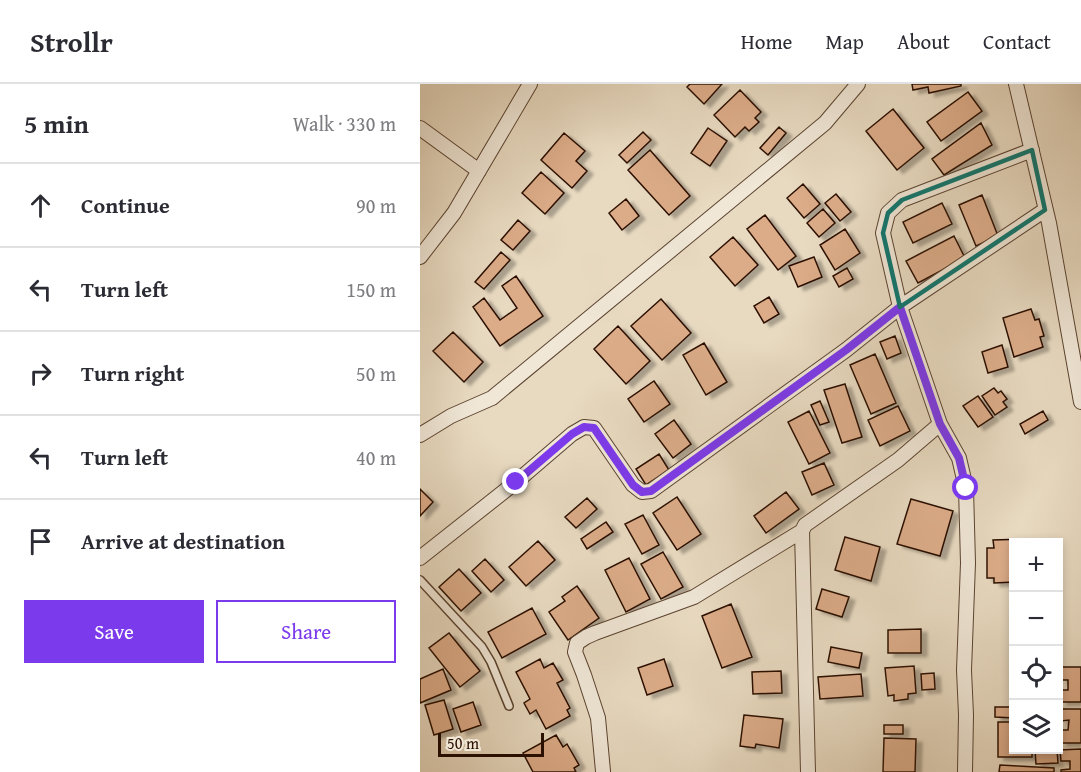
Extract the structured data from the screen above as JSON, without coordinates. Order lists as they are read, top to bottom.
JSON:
{
  "scale_bar": "50 m",
  "page": {
    "header": "Strollr",
    "nav": [
      "Home",
      "Map",
      "About",
      "Contact"
    ],
    "heading": ["5 min", "Walk · 330 m"],
    "list": [
      ["Continue", "90 m"],
      ["Turn left", "150 m"],
      ["Turn right", "50 m"],
      ["Turn left", "40 m"],
      "Arrive at destination"
    ],
    "map_buttons": ["+", "−"],
    "buttons": ["Save", "Share"],
    "scale": "50 m"
  }
}
